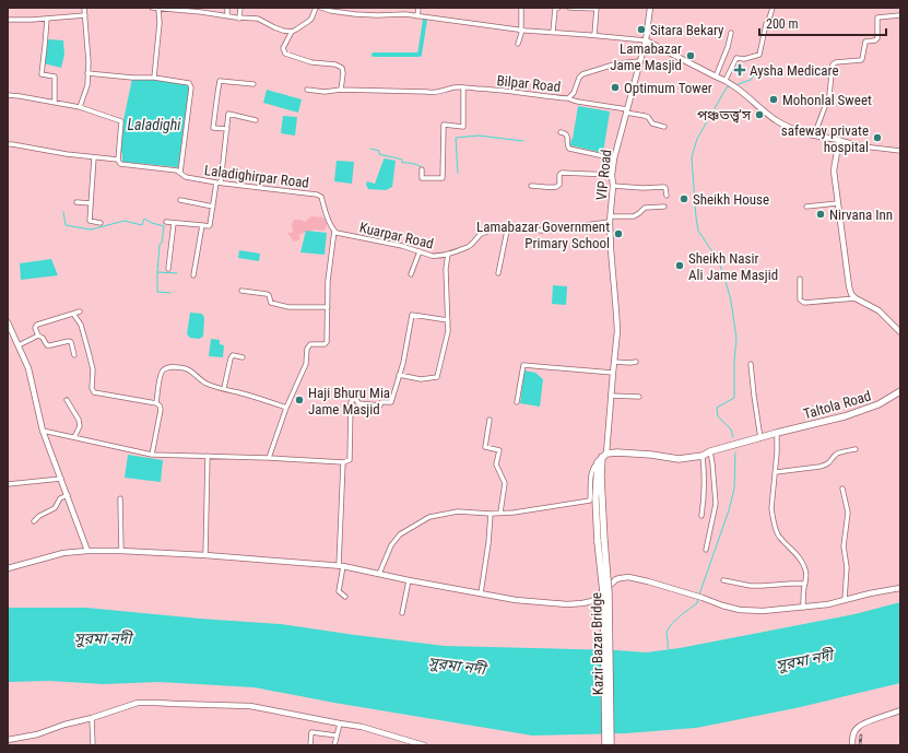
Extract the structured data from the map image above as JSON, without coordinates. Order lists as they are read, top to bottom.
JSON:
{
  "streets": {
    "main road": ["Taltola Road", "Kazir Bazar Bridge"],
    "street": [
      "Bilpar Road",
      "VIP Road",
      "Laladighirpar Road",
      "Kuarpar Road"
    ]
  },
  "crossings": [
    ["Bilpar Road", "VIP Road"],
    ["VIP Road", "Kuarpar Road"],
    ["Laladighirpar Road", "Kuarpar Road"]
  ],
  "water": ["Laladighi", "সুরমা নদী"],
  "places": {
    "other": [
      "Sitara Bekary",
      "Lamabazar Jame Masjid",
      "Optimum Tower",
      "Mohonlal Sweet",
      "পঞ্চতত্ত্ব'স",
      "safeway private hospital",
      "Sheikh House",
      "Nirvana Inn",
      "Lamabazar Government Primary School",
      "Sheikh Nasir Ali Jame Masjid",
      "Haji Bhuru Mia Jame Masjid"
    ],
    "health": ["Aysha Medicare"]
  },
  "scale_bar": "200 m"
}
